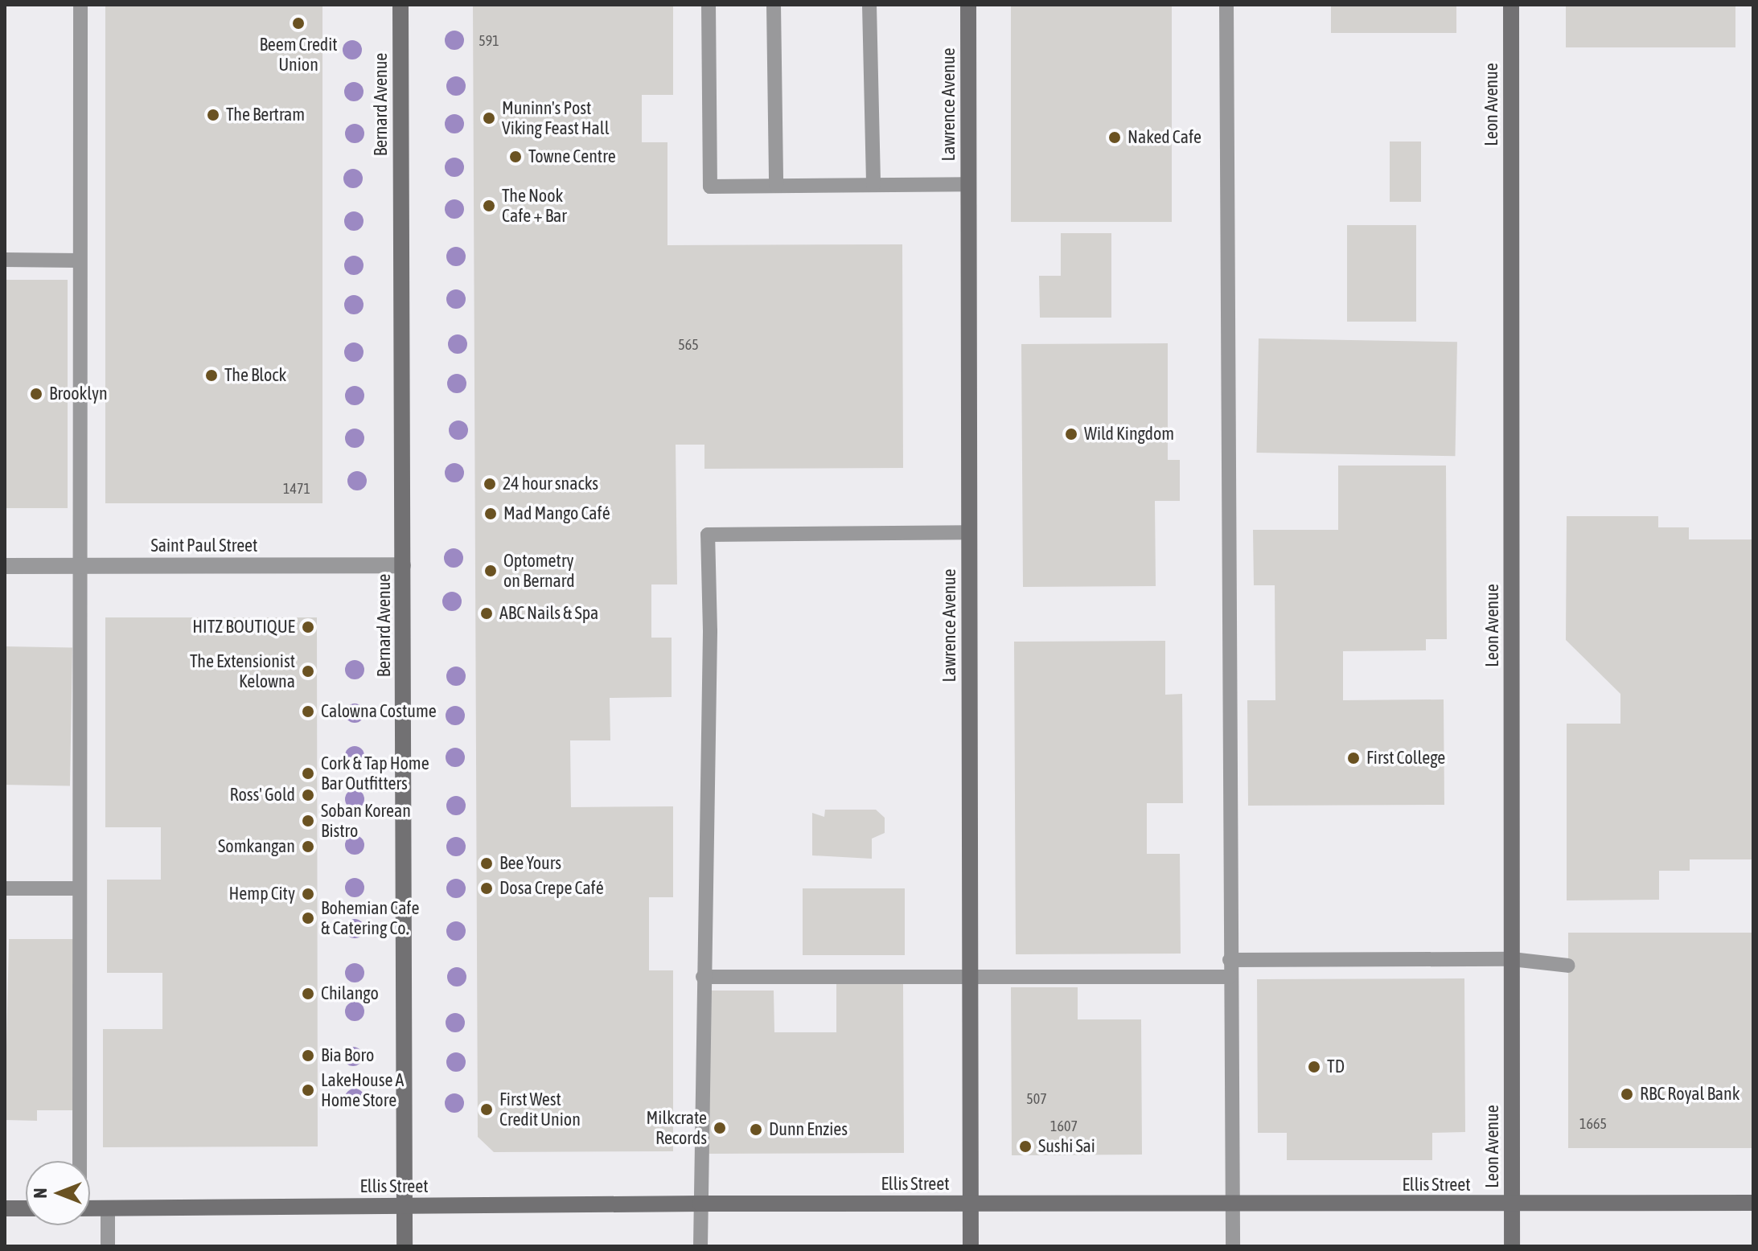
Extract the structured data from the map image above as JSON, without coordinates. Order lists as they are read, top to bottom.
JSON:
{
  "streets": {
    "street": [
      "Bernard Avenue",
      "Lawrence Avenue",
      "Leon Avenue",
      "Saint Paul Street",
      "Ellis Street"
    ]
  },
  "crossings": [
    ["Bernard Avenue", "Saint Paul Street"],
    ["Bernard Avenue", "Ellis Street"],
    ["Lawrence Avenue", "Ellis Street"],
    ["Leon Avenue", "Ellis Street"]
  ],
  "places": [
    "Beem Credit Union",
    "The Bertram",
    "Muninn's Post Viking Feast Hall",
    "Naked Cafe",
    "Towne Centre",
    "The Nook Cafe + Bar",
    "The Block",
    "Brooklyn",
    "Wild Kingdom",
    "24 hour snacks",
    "Mad Mango Café",
    "Optometry on Bernard",
    "ABC Nails & Spa",
    "HITZ BOUTIQUE",
    "The Extensionist Kelowna",
    "Calowna Costume",
    "First College",
    "Cork & Tap Home Bar Outfitters",
    "Ross' Gold",
    "Soban Korean Bistro",
    "Somkangan",
    "Bee Yours",
    "Dosa Crepe Café",
    "Hemp City",
    "Bohemian Cafe & Catering Co.",
    "Chilango",
    "Bia Boro",
    "TD",
    "LakeHouse A Home Store",
    "RBC Royal Bank",
    "First West Credit Union",
    "Milkcrate Records",
    "Dunn Enzies",
    "Sushi Sai"
  ],
  "house_numbers": [
    "591",
    "565",
    "1471",
    "507",
    "1665",
    "1607"
  ],
  "north": "left"
}
